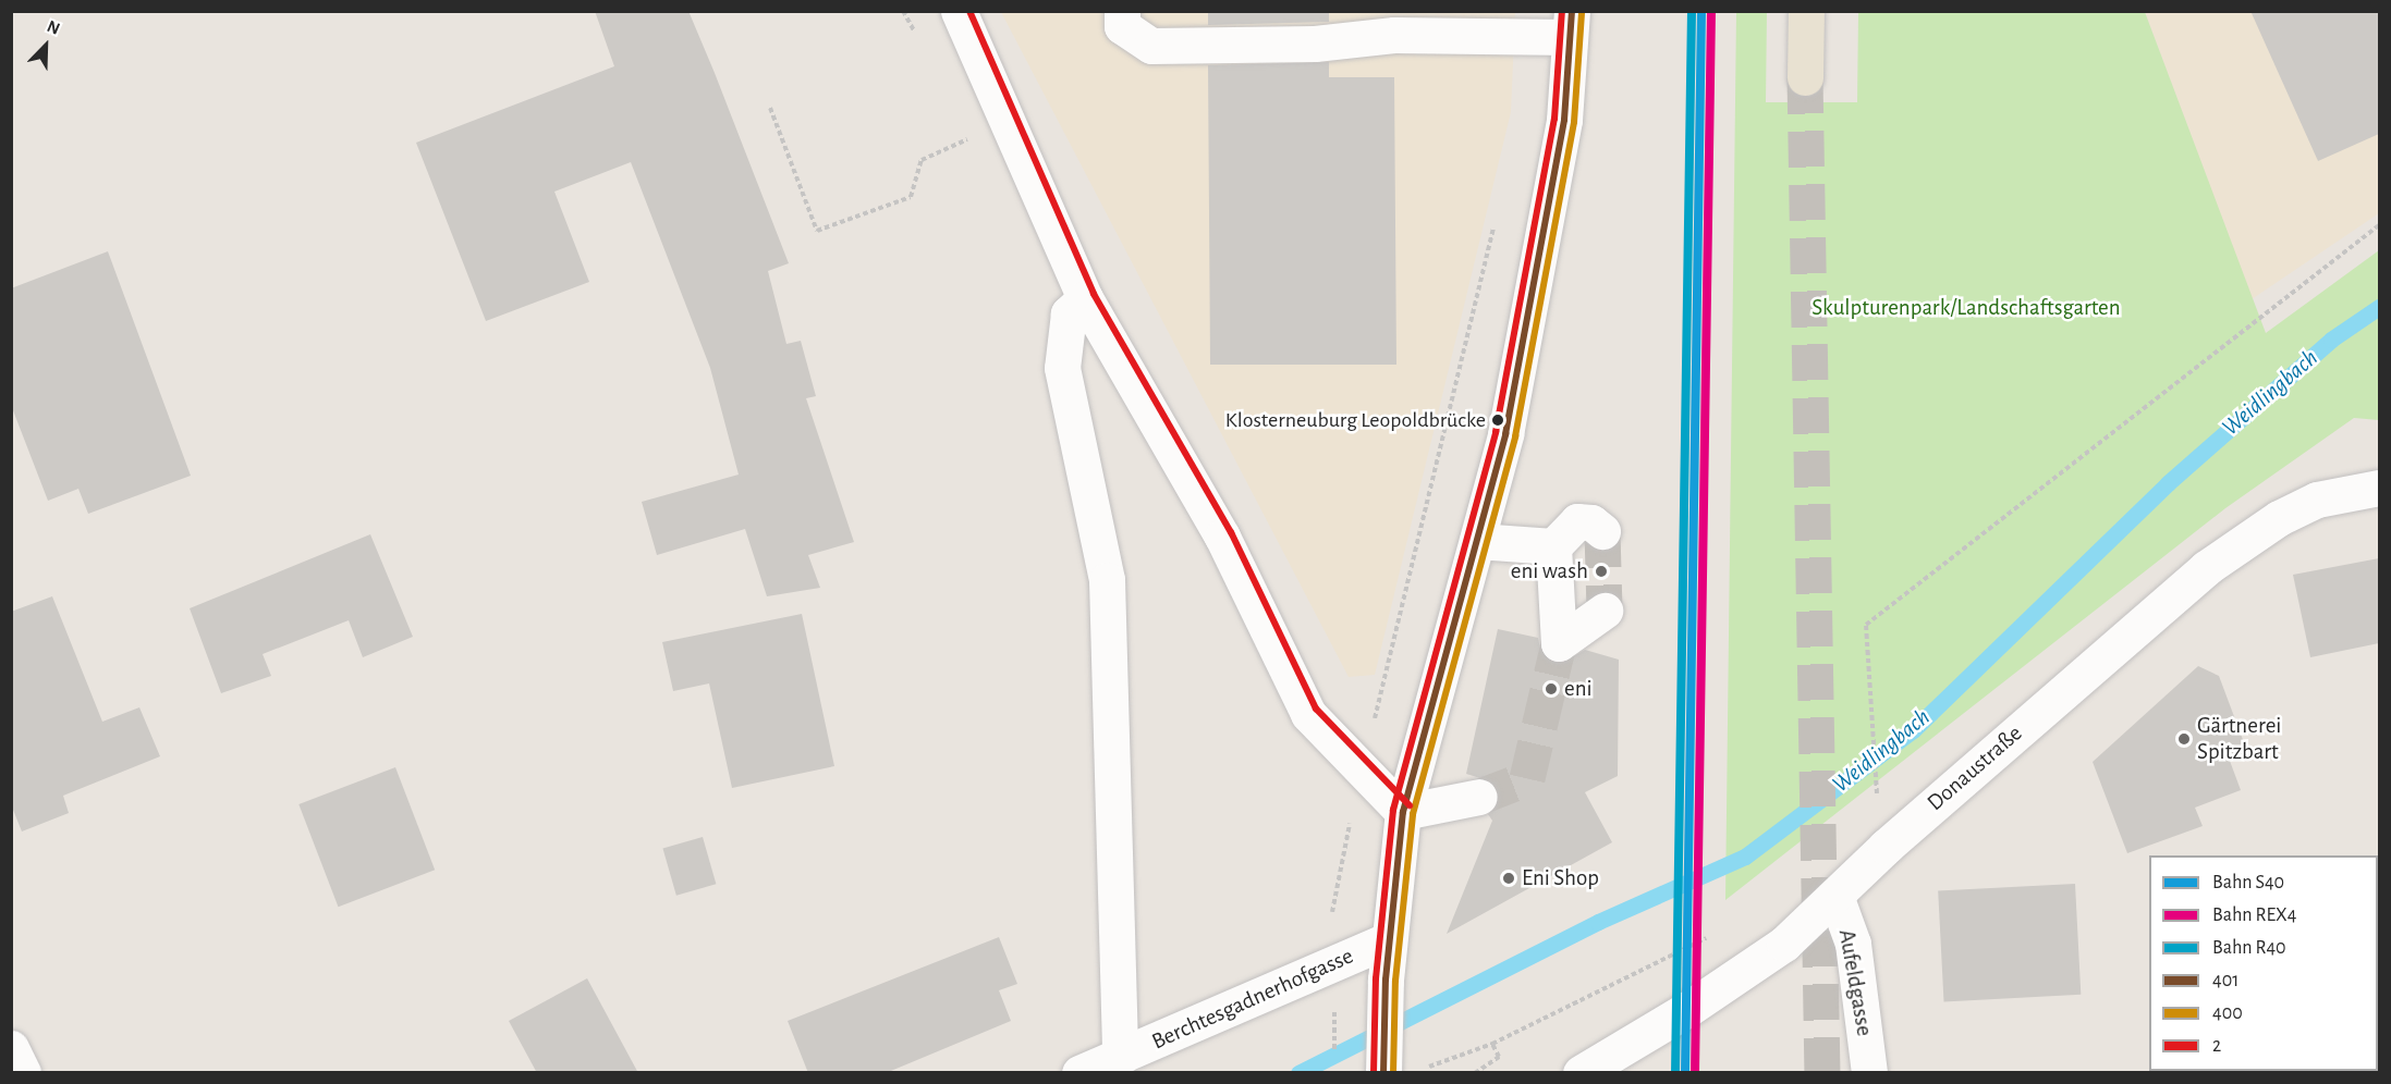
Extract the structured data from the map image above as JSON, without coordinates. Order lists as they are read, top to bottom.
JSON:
{
  "streets": {
    "street": ["Donaustraße", "Aufeldgasse", "Berchtesgadnerhofgasse"]
  },
  "crossings": [
    ["Donaustraße", "Aufeldgasse"]
  ],
  "water": ["Weidlingbach"],
  "parks": ["Skulpturenpark/Landschaftsgarten"],
  "places": [
    "Klosterneuburg Leopoldbrücke",
    "eni wash",
    "eni",
    "Gärtnerei Spitzbart",
    "Eni Shop"
  ],
  "lines": [
    "rail line S40",
    "rail line REX4",
    "rail line R40",
    "transit line 401",
    "transit line 2",
    "transit line 400"
  ],
  "legend": [
    "Bahn S40",
    "Bahn REX4",
    "Bahn R40",
    "401",
    "400",
    "2"
  ],
  "north": "top right"
}
